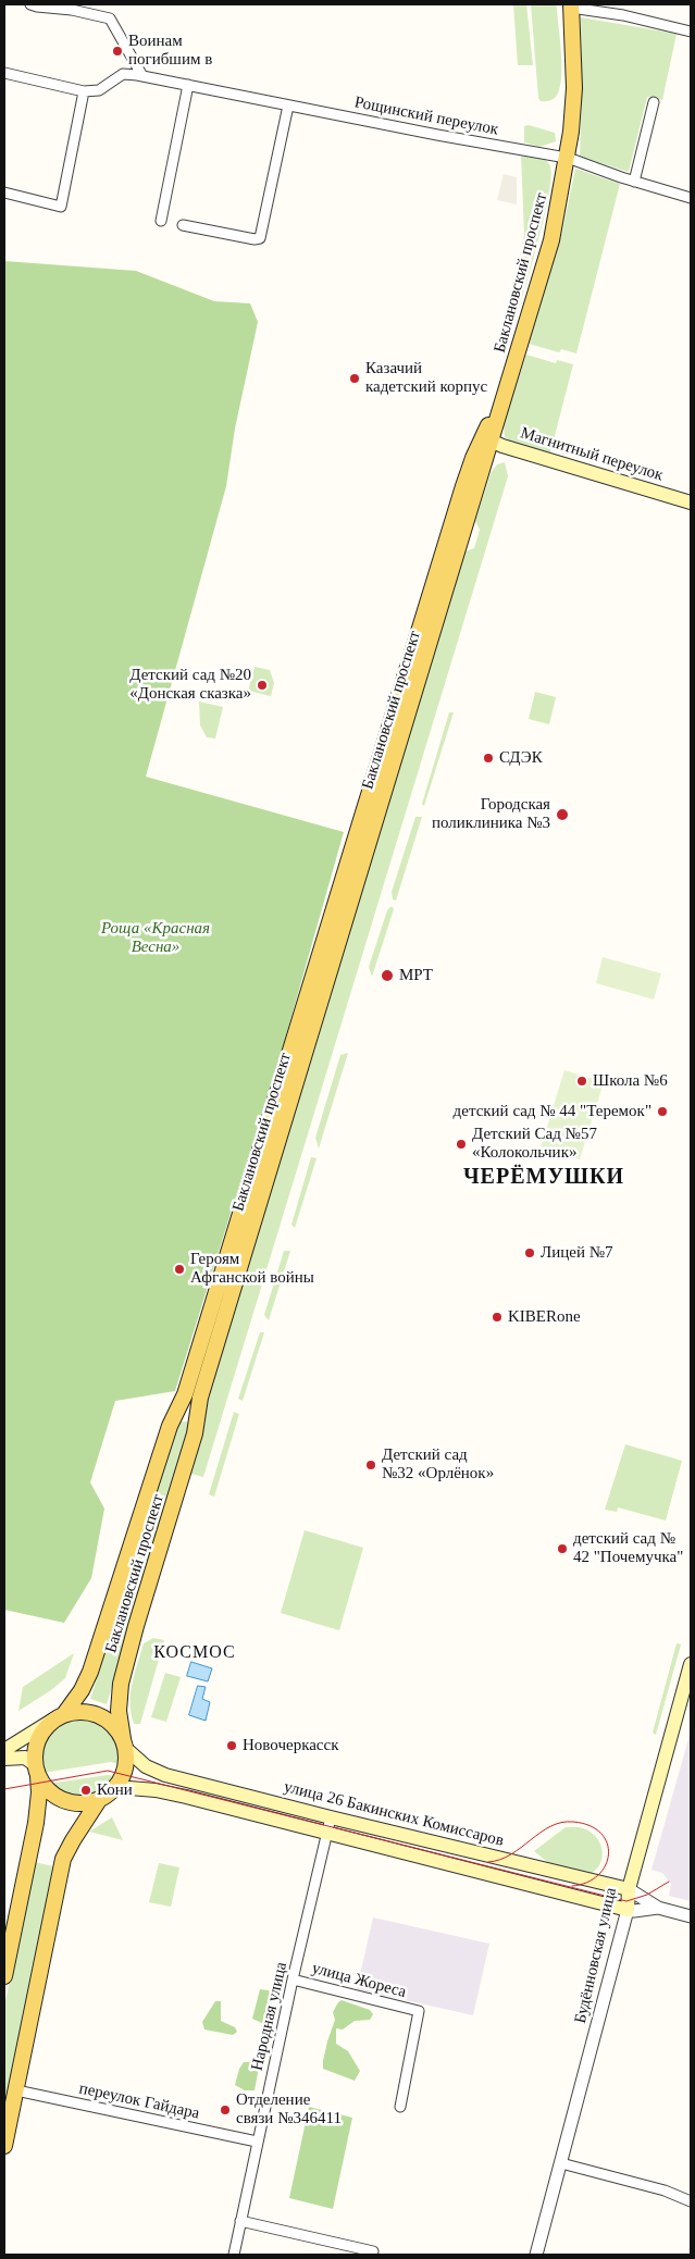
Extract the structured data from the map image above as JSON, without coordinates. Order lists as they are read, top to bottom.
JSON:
{
  "streets": {
    "main road": [
      "Баклановский проспект",
      "Магнитный переулок",
      "улица 26 Бакинских Комиссаров",
      "Будённовская улица"
    ],
    "street": [
      "Рощинский переулок",
      "улица Жореса",
      "Народная улица",
      "переулок Гайдара"
    ]
  },
  "crossings": [
    ["Рощинский переулок", "Баклановский проспект"],
    ["Баклановский проспект", "Магнитный переулок"],
    ["Баклановский проспект", "улица 26 Бакинских Комиссаров"],
    ["улица 26 Бакинских Комиссаров", "Будённовская улица"],
    ["улица 26 Бакинских Комиссаров", "Народная улица"],
    ["улица Жореса", "Народная улица"],
    ["Народная улица", "переулок Гайдара"]
  ],
  "districts": ["ЧЕРЁМУШКИ", "КОСМОС"],
  "parks": ["Роща «Красная Весна»"],
  "places": [
    "Воинам погибшим в",
    "Казачий кадетский корпус",
    "Детский сад №20 «Донская сказка»",
    "СДЭК",
    "Городская поликлиника №3",
    "МРТ",
    "Школа №6",
    "детский сад № 44 \"Теремок\"",
    "Детский Сад №57 «Колокольчик»",
    "Лицей №7",
    "Героям Афганской войны",
    "KIBERone",
    "Детский сад №32 «Орлёнок»",
    "детский сад № 42 \"Почемучка\"",
    "Новочеркасск",
    "Кони",
    "Отделение связи №346411"
  ]
}
